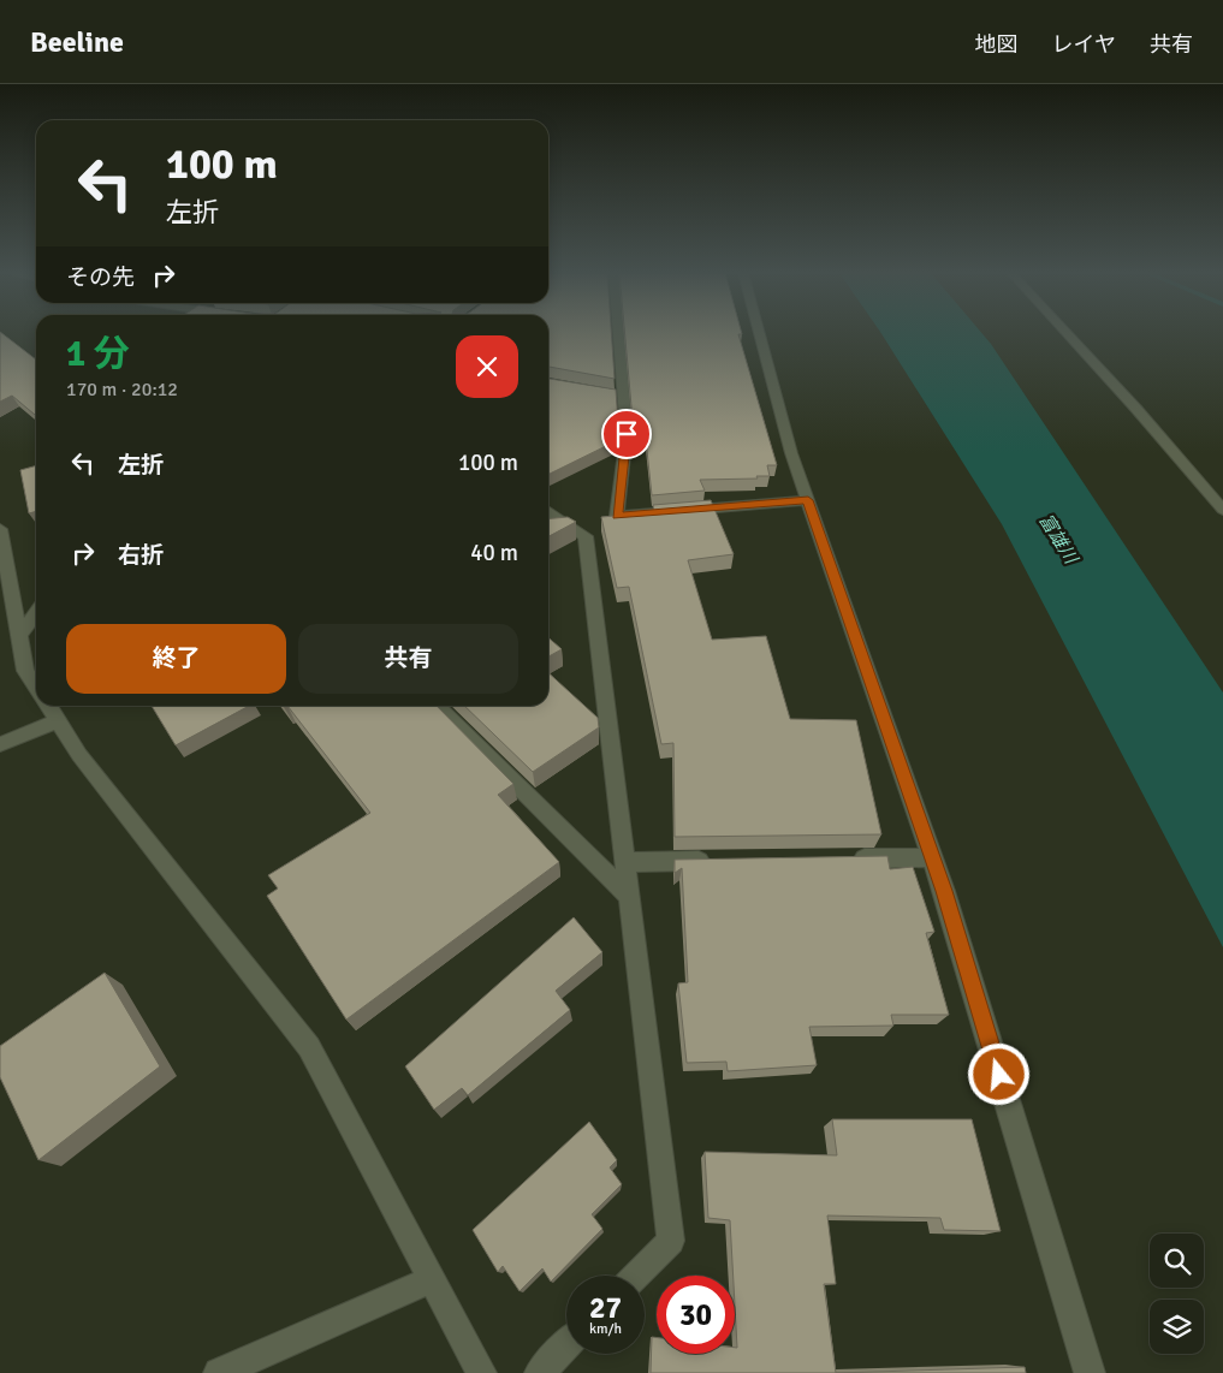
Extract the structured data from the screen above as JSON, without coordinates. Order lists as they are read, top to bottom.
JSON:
{
  "water": ["富雄川"],
  "page": {
    "header": "Beeline",
    "nav": ["地図", "レイヤ", "共有"],
    "turn": ["100 m", "左折"],
    "then": "その先",
    "heading": ["1 分", "170 m · 20:12"],
    "list": [
      {
        "name": "左折",
        "value": "100 m"
      },
      {
        "name": "右折",
        "value": "40 m"
      }
    ],
    "buttons": ["終了", "共有"],
    "speed": "27 km/h",
    "limit": "30"
  }
}
